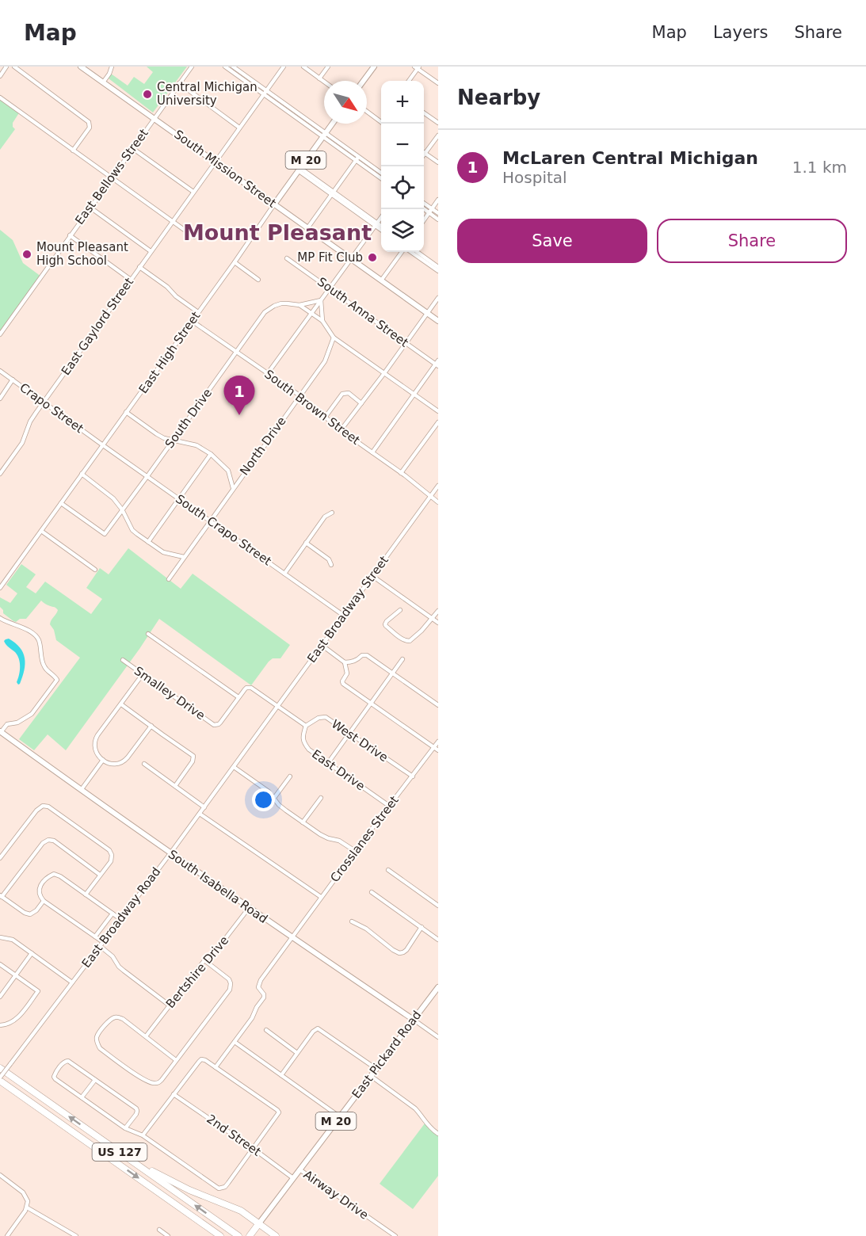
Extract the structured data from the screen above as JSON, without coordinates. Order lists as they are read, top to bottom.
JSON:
{
  "streets": {
    "highway": ["M 20", "East Pickard Road", "US 127"],
    "main road": ["South Mission Street", "East High Street", "South Isabella Road"],
    "street": [
      "East Bellows Street",
      "South Anna Street",
      "East Gaylord Street",
      "South Brown Street",
      "Crapo Street",
      "South Drive",
      "North Drive",
      "South Crapo Street",
      "East Broadway Street",
      "Smalley Drive",
      "West Drive",
      "East Drive",
      "Crosslanes Street",
      "East Broadway Road",
      "Bertshire Drive",
      "2nd Street",
      "Airway Drive"
    ]
  },
  "crossings": [
    ["South Mission Street", "East Bellows Street"],
    ["South Mission Street", "East Gaylord Street"],
    ["South Mission Street", "East High Street"],
    ["East Gaylord Street", "Crapo Street"],
    ["East High Street", "South Brown Street"],
    ["East High Street", "Crapo Street"],
    ["East High Street", "South Drive"],
    ["East High Street", "South Crapo Street"],
    ["South Brown Street", "South Drive"],
    ["South Brown Street", "North Drive"],
    ["South Brown Street", "East Broadway Street"],
    ["Crapo Street", "South Crapo Street"],
    ["South Drive", "South Crapo Street"],
    ["North Drive", "South Crapo Street"],
    ["South Crapo Street", "East Broadway Street"],
    ["East Broadway Street", "East Broadway Road"],
    ["West Drive", "East Drive"],
    ["West Drive", "Crosslanes Street"],
    ["East Drive", "Crosslanes Street"],
    ["Crosslanes Street", "South Isabella Road"],
    ["South Isabella Road", "East Broadway Road"],
    ["South Isabella Road", "Bertshire Drive"],
    ["South Isabella Road", "East Pickard Road"],
    ["East Broadway Road", "US 127"],
    ["East Pickard Road", "2nd Street"],
    ["East Pickard Road", "Airway Drive"]
  ],
  "districts": ["Mount Pleasant"],
  "places": ["Central Michigan University", "Mount Pleasant High School", "MP Fit Club"],
  "north": "bottom right",
  "page": {
    "header": "Map",
    "nav": ["Map", "Layers", "Share"],
    "heading": "Nearby",
    "map_buttons": ["+", "−"],
    "list": [
      {
        "mark": "1",
        "name": "McLaren Central Michigan",
        "note": "Hospital",
        "value": "1.1 km"
      }
    ],
    "buttons": ["Save", "Share"],
    "pins": "1"
  }
}
